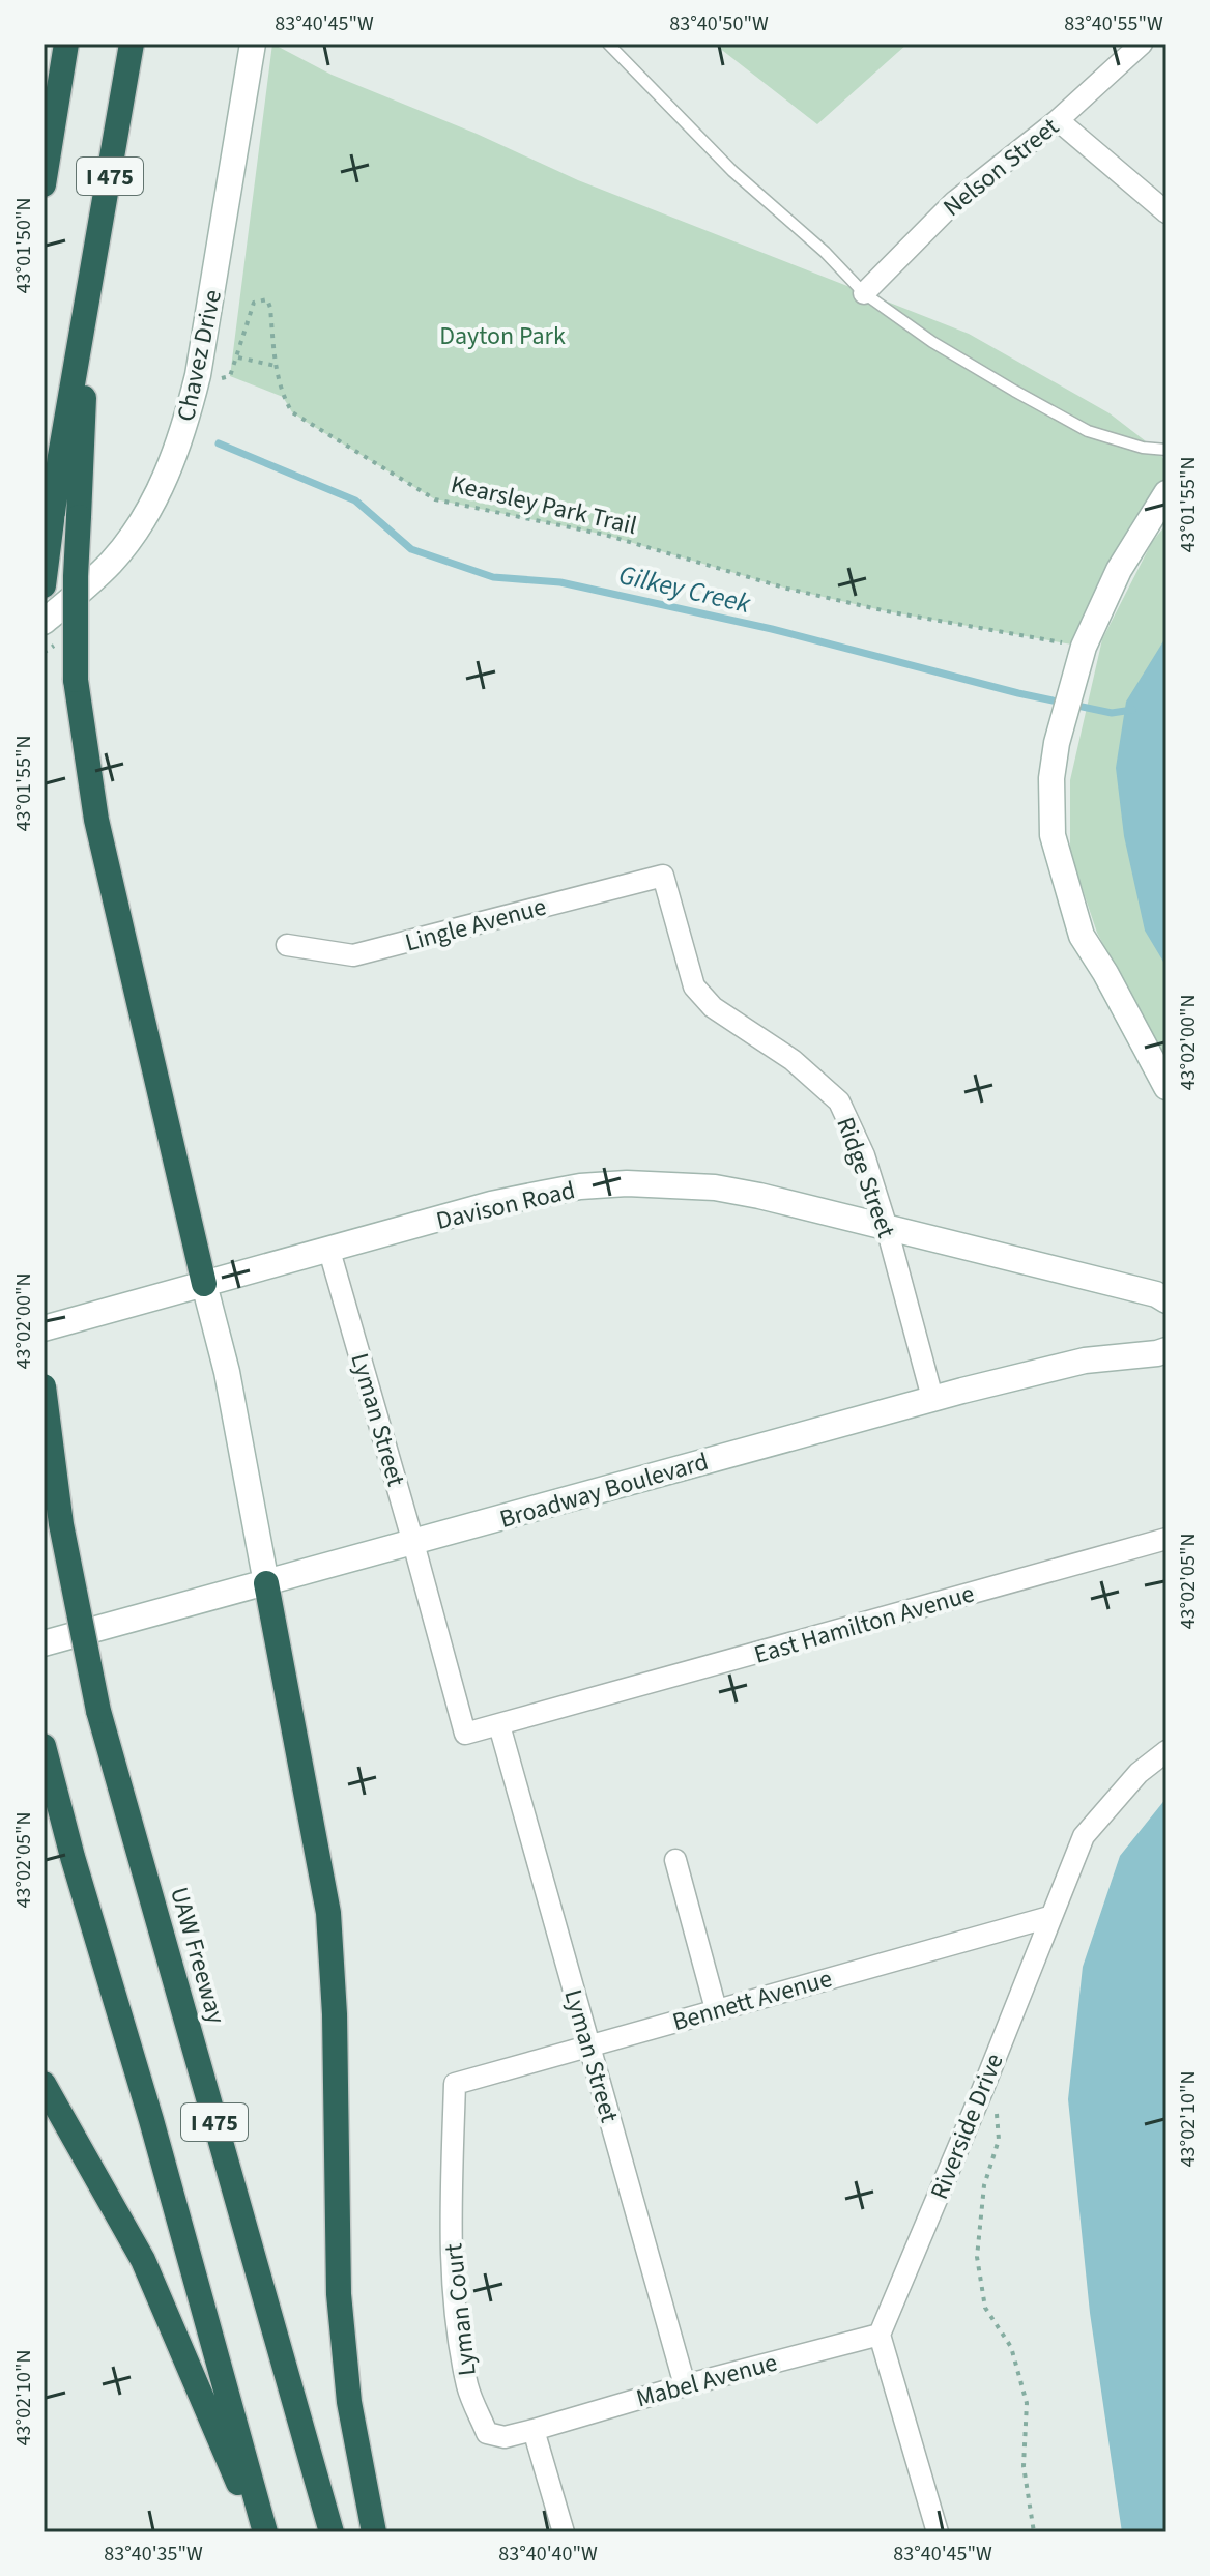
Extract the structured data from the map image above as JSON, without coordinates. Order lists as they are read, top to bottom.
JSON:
{
  "streets": {
    "highway": ["I 475", "UAW Freeway"],
    "main road": ["Chavez Drive", "Davison Road", "Broadway Boulevard"],
    "street": [
      "Nelson Street",
      "Lingle Avenue",
      "Ridge Street",
      "Lyman Street",
      "East Hamilton Avenue",
      "Bennett Avenue",
      "Riverside Drive",
      "Lyman Court",
      "Mabel Avenue"
    ],
    "path": ["Kearsley Park Trail"]
  },
  "crossings": [
    ["Lingle Avenue", "Ridge Street"],
    ["Ridge Street", "Davison Road"],
    ["Ridge Street", "Broadway Boulevard"],
    ["Davison Road", "Lyman Street"],
    ["Lyman Street", "Broadway Boulevard"],
    ["Lyman Street", "East Hamilton Avenue"],
    ["Lyman Street", "Bennett Avenue"],
    ["Lyman Street", "Mabel Avenue"],
    ["Bennett Avenue", "Riverside Drive"],
    ["Bennett Avenue", "Lyman Court"],
    ["Riverside Drive", "Mabel Avenue"],
    ["Lyman Court", "Mabel Avenue"]
  ],
  "water": ["Gilkey Creek"],
  "parks": ["Dayton Park"],
  "coordinates": [
    "83°40'45\"W",
    "83°40'50\"W",
    "83°40'55\"W",
    "43°01'50\"N",
    "43°01'55\"N",
    "43°02'00\"N",
    "43°02'05\"N",
    "43°02'10\"N",
    "83°40'35\"W",
    "83°40'40\"W"
  ]
}
